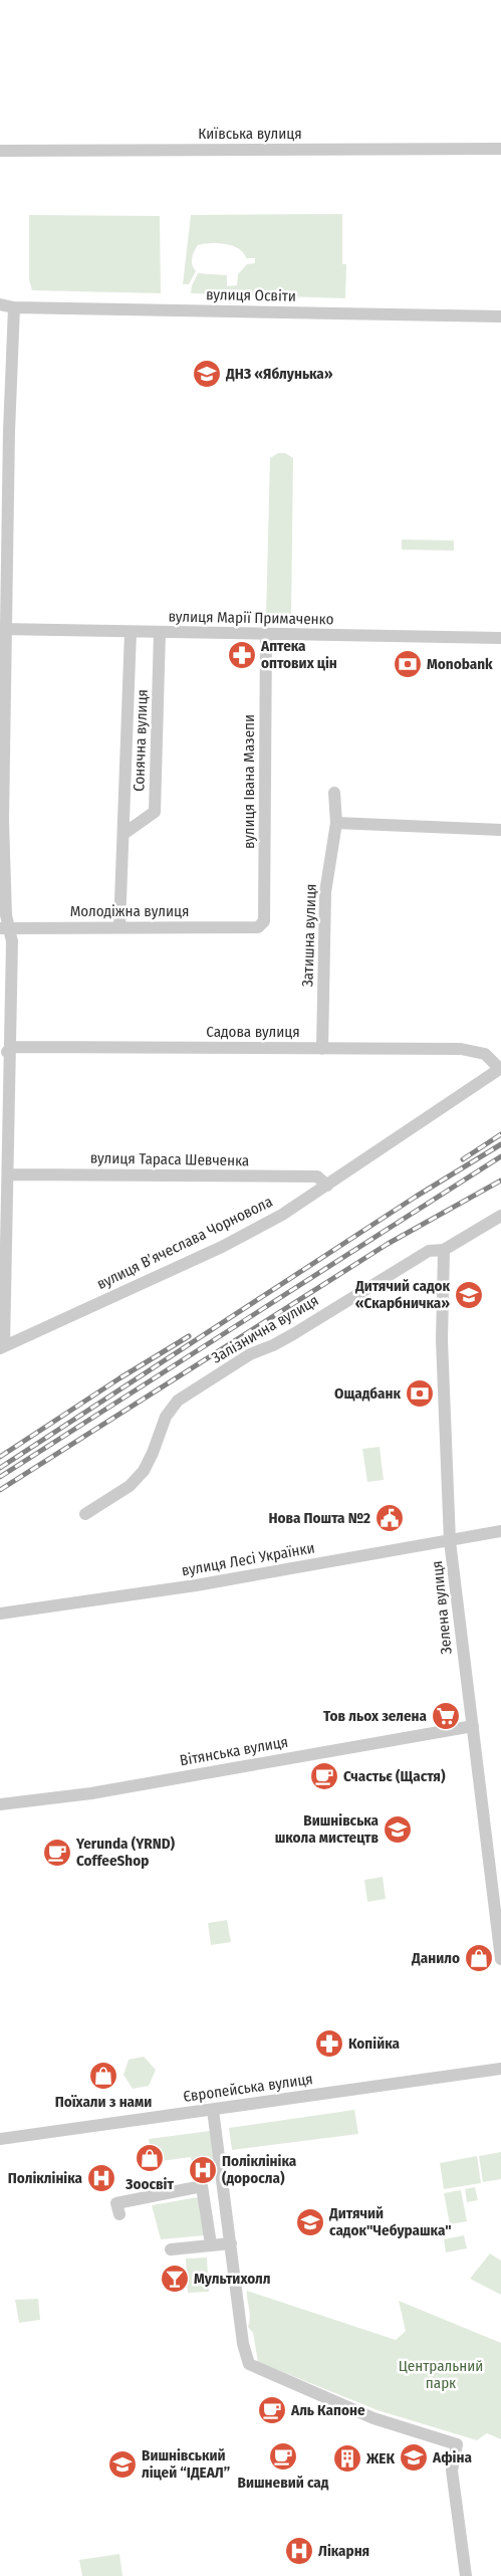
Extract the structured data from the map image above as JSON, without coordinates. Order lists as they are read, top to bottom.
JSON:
{
  "streets": {
    "street": [
      "Київська вулиця",
      "вулиця Освіти",
      "вулиця Марії Примаченко",
      "Сонячна вулиця",
      "вулиця Івана Мазепи",
      "Молодіжна вулиця",
      "Затишна вулиця",
      "Садова вулиця",
      "вулиця Тараса Шевченка",
      "вулиця Вʼячеслава Чорновола",
      "Залізнична вулиця",
      "вулиця Лесі Українки",
      "Зелена вулиця",
      "Вітянська вулиця",
      "Європейська вулиця"
    ]
  },
  "crossings": [
    ["вулиця Марії Примаченко", "Сонячна вулиця"],
    ["вулиця Марії Примаченко", "вулиця Івана Мазепи"],
    ["Сонячна вулиця", "Молодіжна вулиця"],
    ["вулиця Івана Мазепи", "Молодіжна вулиця"],
    ["Затишна вулиця", "Садова вулиця"],
    ["Садова вулиця", "вулиця Вʼячеслава Чорновола"],
    ["вулиця Тараса Шевченка", "вулиця Вʼячеслава Чорновола"],
    ["Залізнична вулиця", "Зелена вулиця"],
    ["вулиця Лесі Українки", "Зелена вулиця"],
    ["Зелена вулиця", "Вітянська вулиця"]
  ],
  "parks": ["Центральний парк"],
  "places": {
    "school or university": [
      "ДНЗ «Яблунька»",
      "Дитячий садок «Скарбничка»",
      "Вишнівська школа мистецтв",
      "Дитячий садок\"Чебурашка\"",
      "Афіна",
      "Вишнівський ліцей “ІДЕАЛ”"
    ],
    "pharmacy": ["Аптека оптових цін", "Копійка"],
    "bank": ["Monobank", "Ощадбанк"],
    "public building": ["Нова Пошта №2"],
    "supermarket": ["Тов льох зелена"],
    "cafe": [
      "Счастьє (Щастя)",
      "Yerunda (YRND) CoffeeShop",
      "Аль Капоне",
      "Вишневий сад"
    ],
    "shop": ["Данило", "Поїхали з нами", "Зоосвіт"],
    "hospital": ["Поліклініка (доросла)", "Поліклініка", "Лікарня"],
    "bar": ["Мультихолл"],
    "building": ["ЖЕК"]
  }
}
